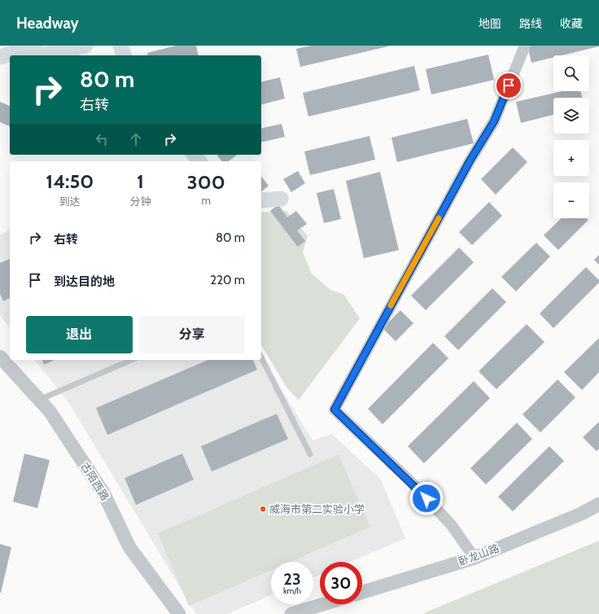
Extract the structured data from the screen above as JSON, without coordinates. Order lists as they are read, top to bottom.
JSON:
{
  "streets": {
    "street": ["古陌西路", "卧龙山路"]
  },
  "places": ["威海市第二实验小学"],
  "page": {
    "header": "Headway",
    "nav": ["地图", "路线", "收藏"],
    "map_buttons": ["+", "−"],
    "turn": ["80 m", "右转"],
    "eta": [
      "14:50",
      "到达",
      "1",
      "分钟",
      "300",
      "m"
    ],
    "list": [
      {
        "name": "右转",
        "value": "80 m"
      },
      {
        "name": "到达目的地",
        "value": "220 m"
      }
    ],
    "buttons": ["退出", "分享"],
    "speed": "23 km/h",
    "limit": "30"
  }
}
